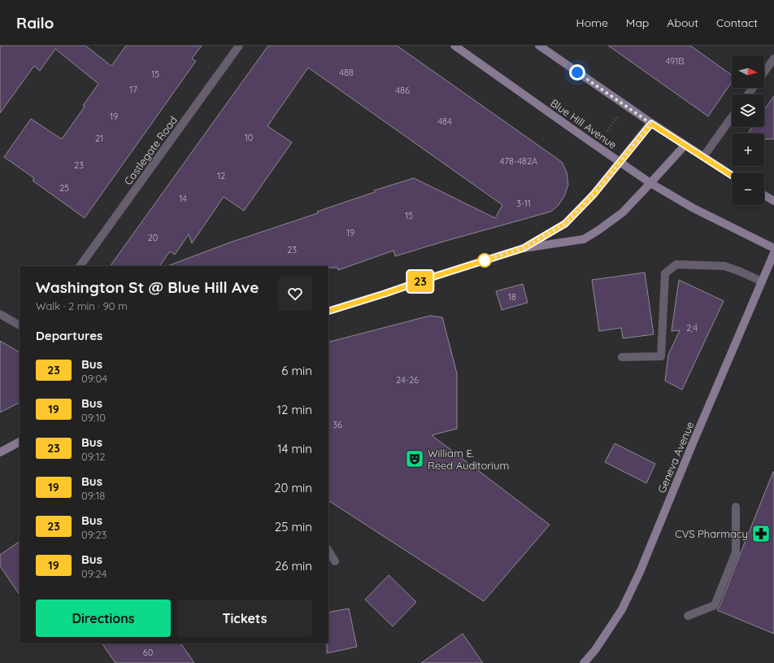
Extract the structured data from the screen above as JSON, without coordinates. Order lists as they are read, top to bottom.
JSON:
{
  "streets": {
    "main road": ["Blue Hill Avenue", "Geneva Avenue"],
    "street": ["Castlegate Road"]
  },
  "places": {
    "theatre": ["William E. Reed Auditorium"],
    "pharmacy": ["CVS Pharmacy"]
  },
  "lines": ["bus line 23"],
  "house_numbers": [
    "491B",
    "488",
    "15",
    "17",
    "486",
    "19",
    "484",
    "10",
    "21",
    "478-482A",
    "23",
    "12",
    "25",
    "14",
    "3-11",
    "15",
    "19",
    "20",
    "23",
    "18",
    "2;4",
    "24-26",
    "36",
    "60"
  ],
  "north": "right",
  "page": {
    "header": "Railo",
    "nav": [
      "Home",
      "Map",
      "About",
      "Contact"
    ],
    "on_map": "23",
    "map_buttons": ["+", "−"],
    "heading": [
      ["Washington St @ Blue Hill Ave", "Walk · 2 min · 90 m"],
      "Departures"
    ],
    "list": [
      {
        "mark": "23",
        "name": "Bus",
        "note": "09:04",
        "value": "6 min"
      },
      {
        "mark": "19",
        "name": "Bus",
        "note": "09:10",
        "value": "12 min"
      },
      {
        "mark": "23",
        "name": "Bus",
        "note": "09:12",
        "value": "14 min"
      },
      {
        "mark": "19",
        "name": "Bus",
        "note": "09:18",
        "value": "20 min"
      },
      {
        "mark": "23",
        "name": "Bus",
        "note": "09:23",
        "value": "25 min"
      },
      {
        "mark": "19",
        "name": "Bus",
        "note": "09:24",
        "value": "26 min"
      }
    ],
    "buttons": ["Directions", "Tickets"]
  }
}
